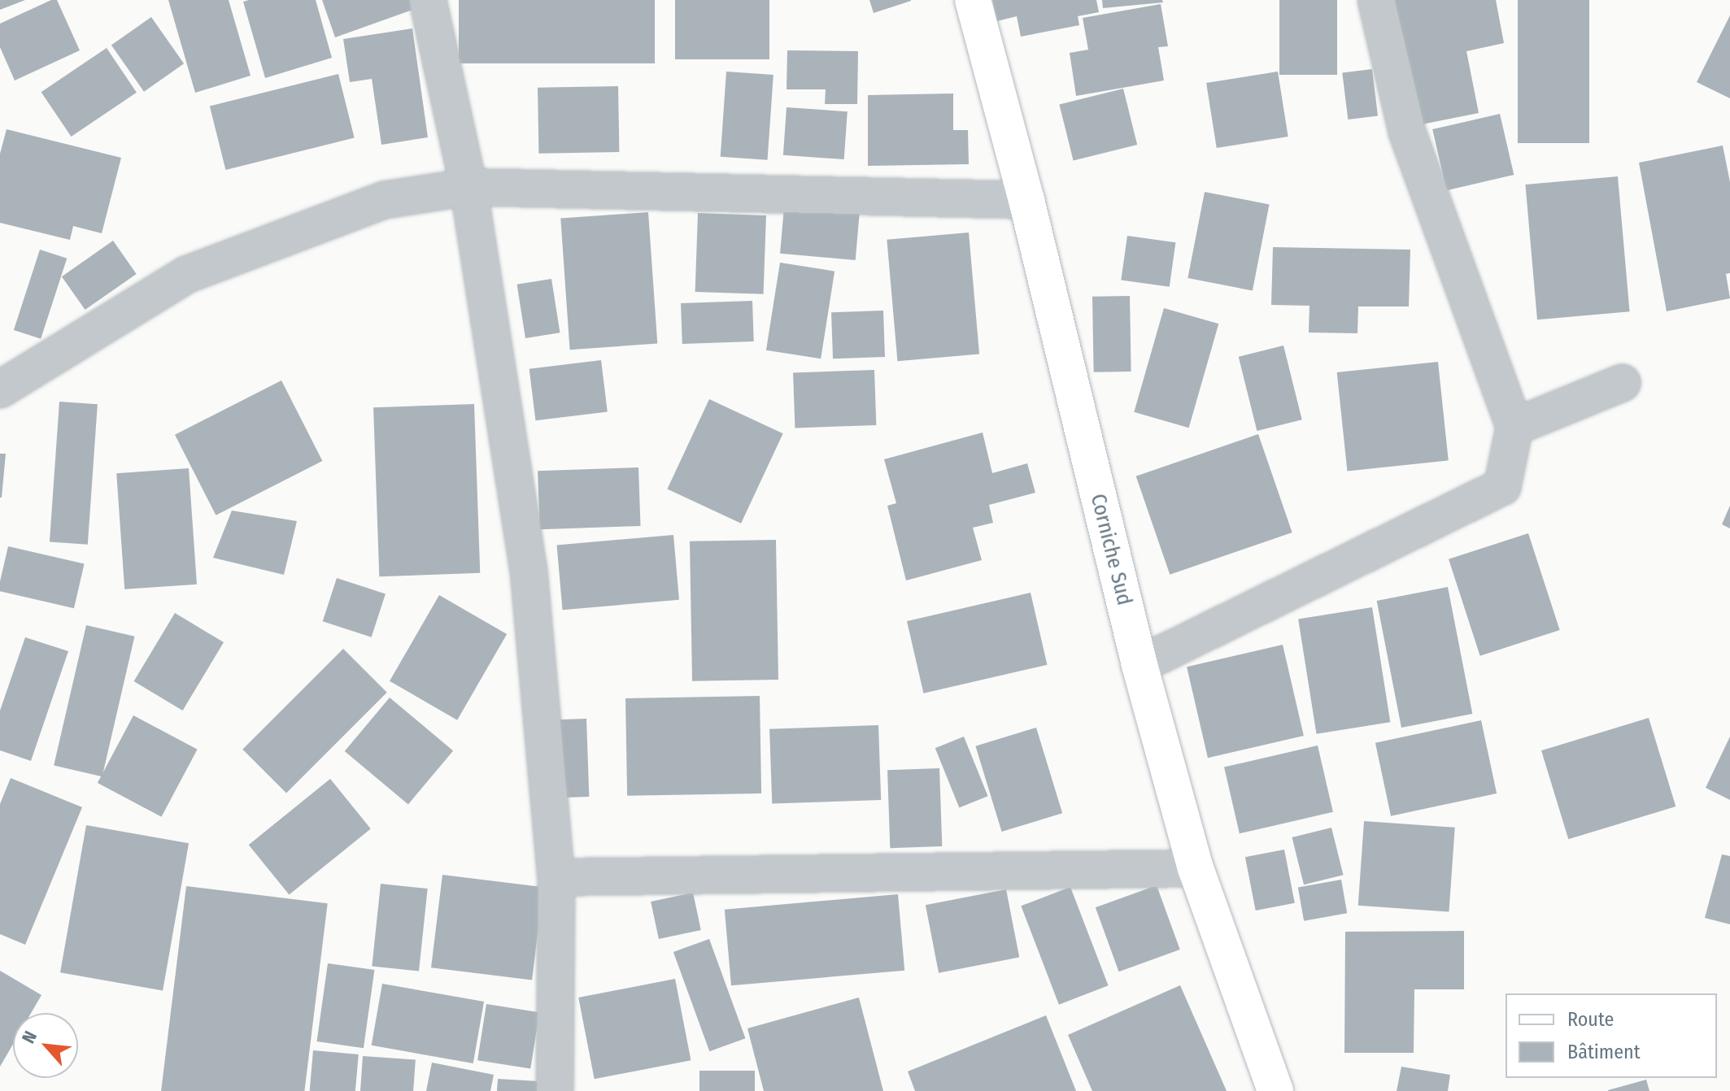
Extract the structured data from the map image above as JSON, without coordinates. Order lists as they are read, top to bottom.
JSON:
{
  "streets": {
    "main road": ["Corniche Sud"]
  },
  "legend": ["Route", "Bâtiment"],
  "north": "top left"
}
